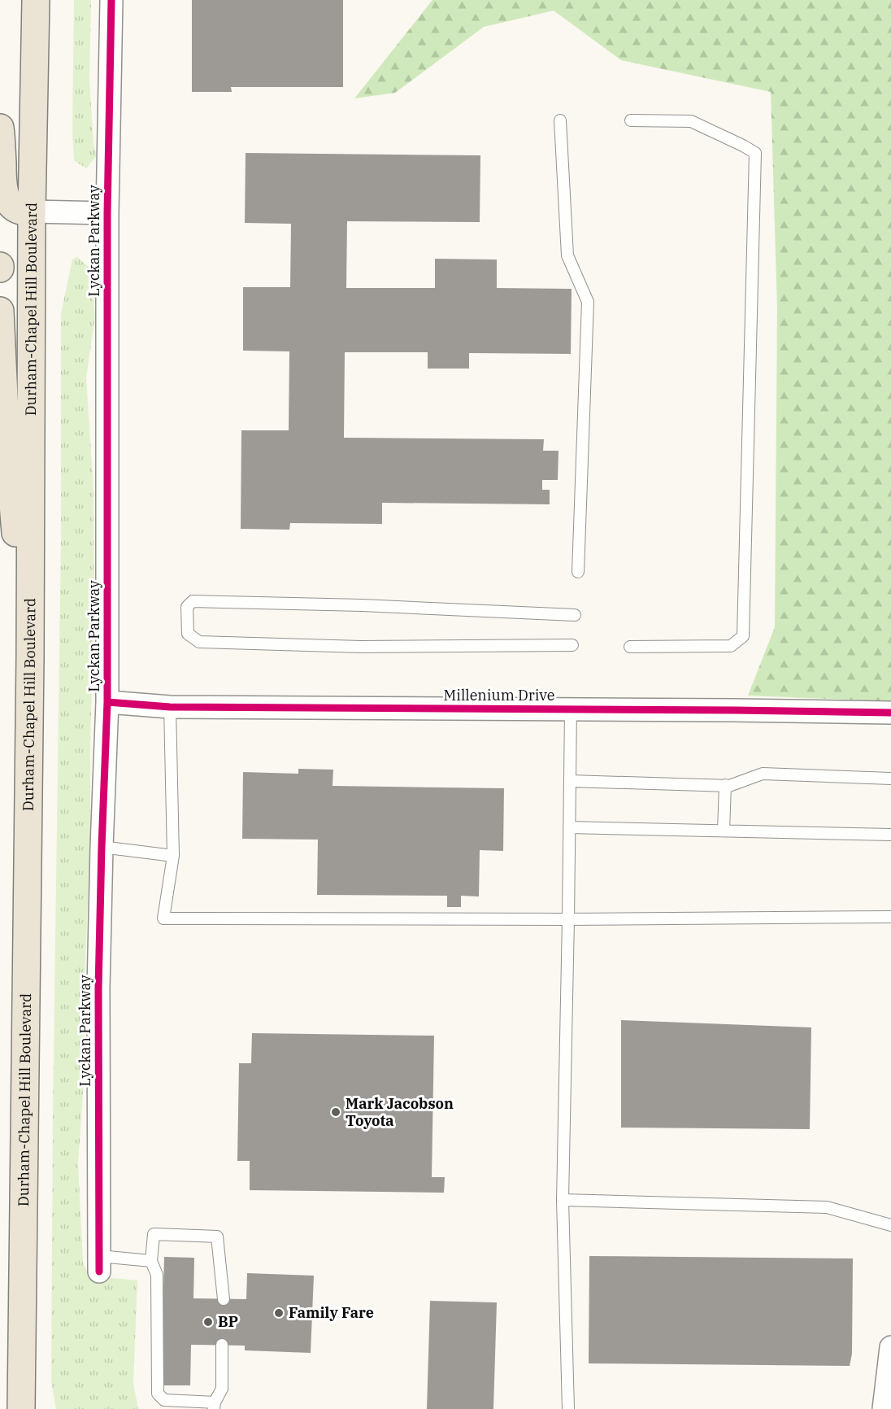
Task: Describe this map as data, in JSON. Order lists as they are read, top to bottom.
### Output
{
  "streets": {
    "highway": ["Durham-Chapel Hill Boulevard"],
    "street": ["Lyckan Parkway", "Millenium Drive"]
  },
  "crossings": [
    ["Lyckan Parkway", "Millenium Drive"]
  ],
  "places": ["Mark Jacobson Toyota", "Family Fare", "BP"]
}
